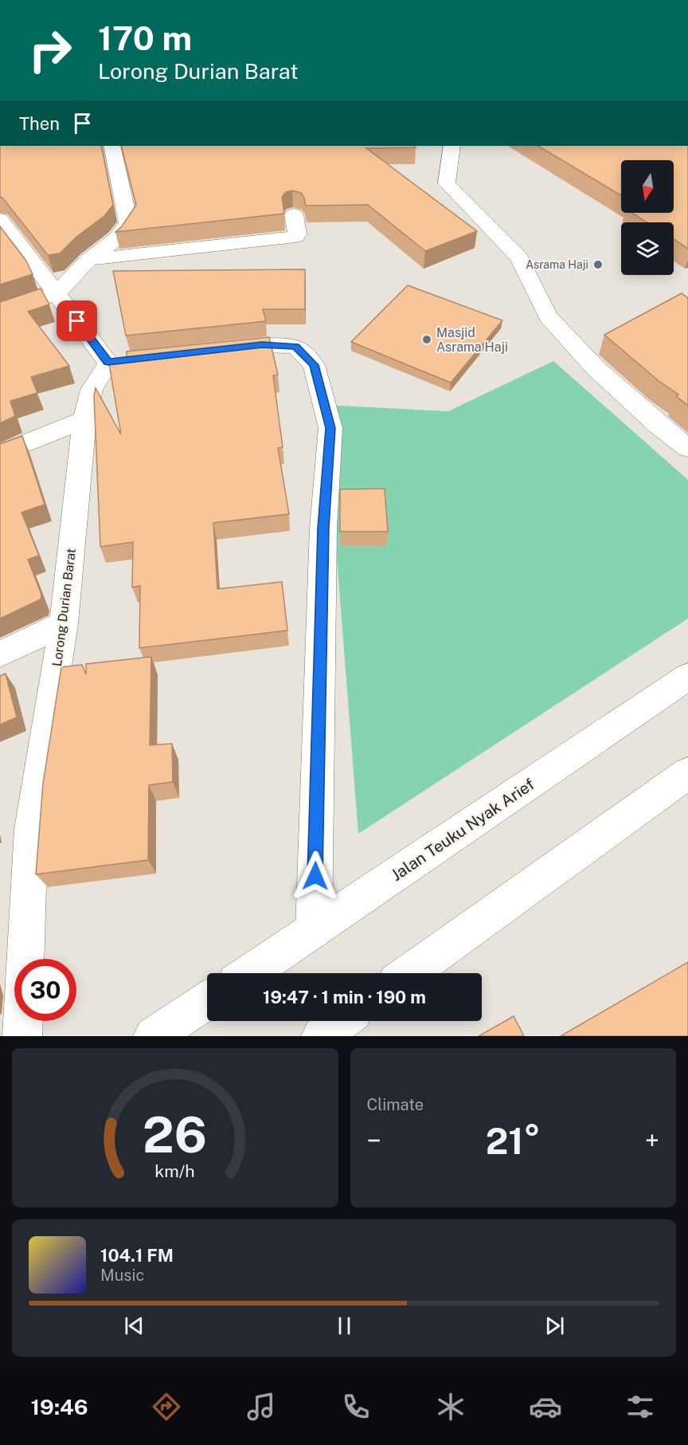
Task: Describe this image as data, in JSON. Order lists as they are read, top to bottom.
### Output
{
  "streets": {
    "main road": ["Lorong Durian Barat", "Jalan Teuku Nyak Arief"]
  },
  "places": ["Asrama Haji", "Masjid Asrama Haji"],
  "north": "bottom",
  "page": {
    "turn": ["170 m", "Lorong Durian Barat"],
    "then": "Then",
    "limit": "30",
    "trip": "19:47 · 1 min · 190 m",
    "tile": "Climate",
    "heat": ["−", "21°", "+"],
    "song": ["104.1 FM", "Music"],
    "tabs": "19:46",
    "gauge": ["26", "km/h"]
  }
}
